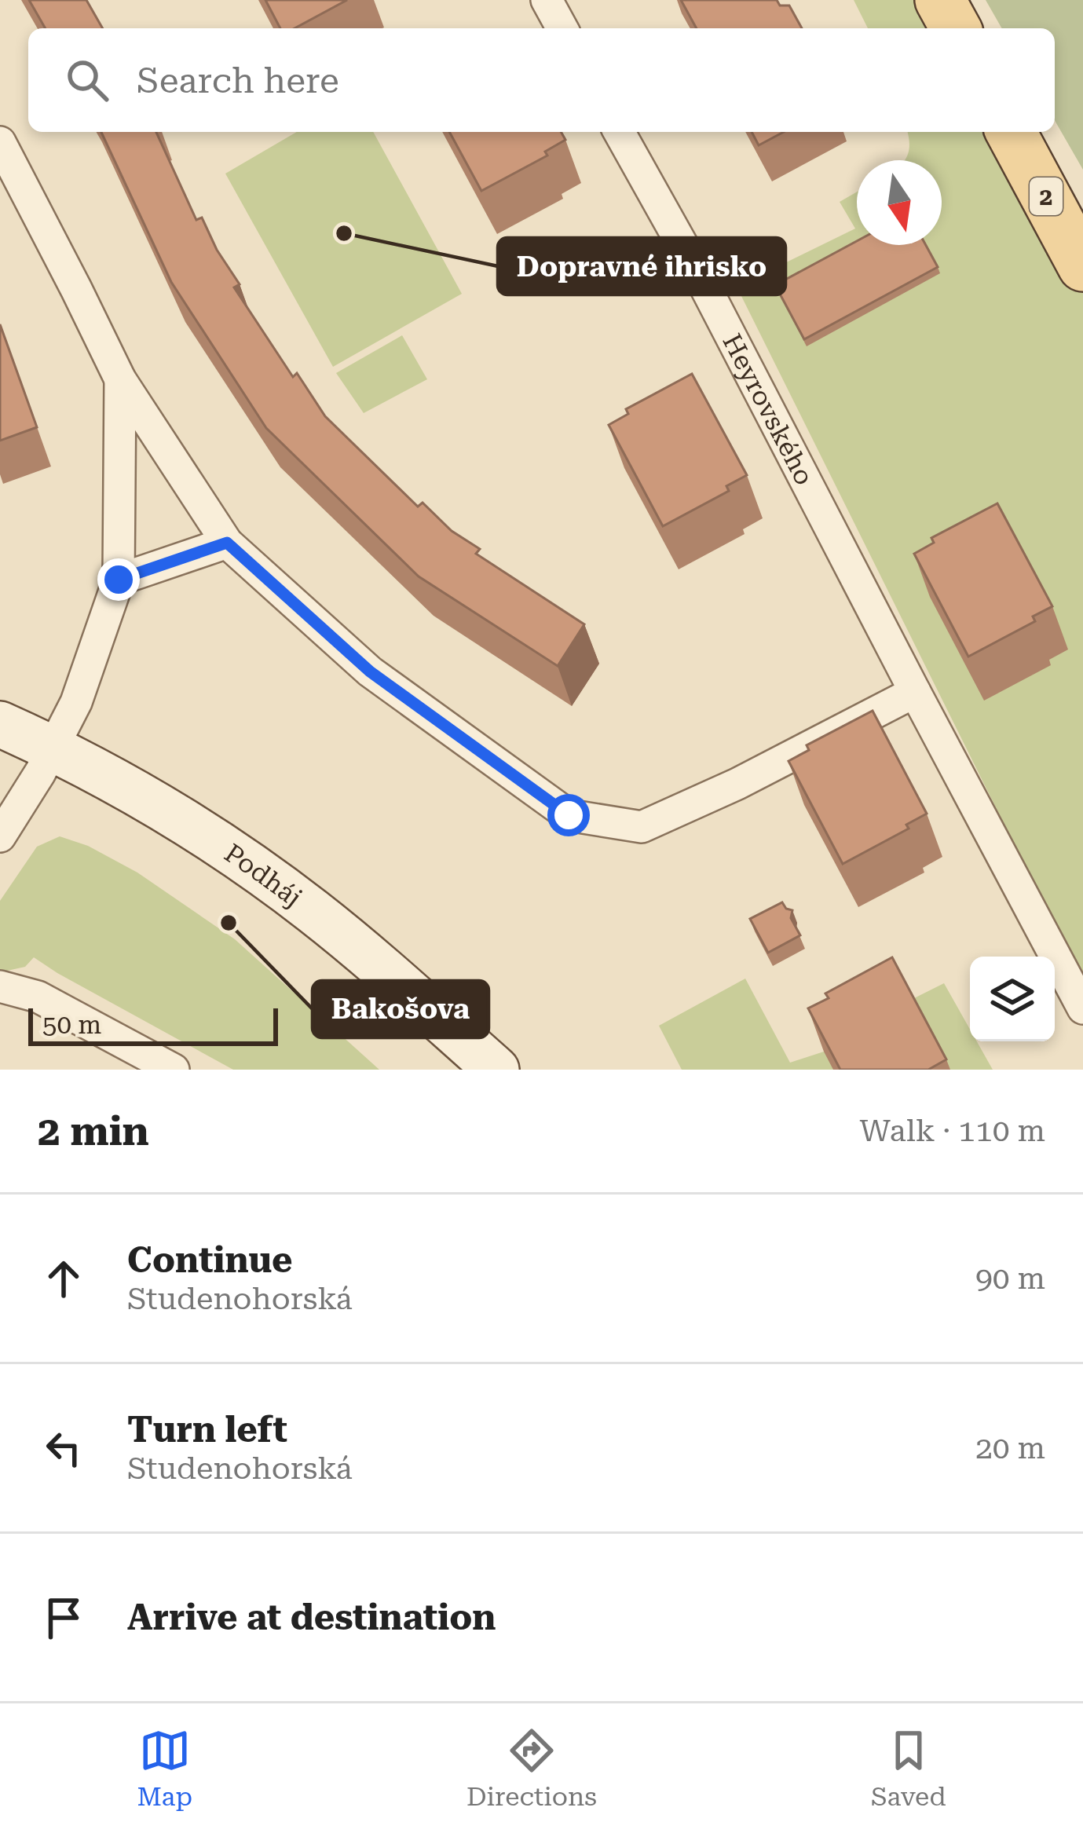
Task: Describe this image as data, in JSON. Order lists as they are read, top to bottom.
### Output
{
  "streets": {
    "main road": ["2"],
    "street": ["Heyrovského", "Podháj"]
  },
  "places": ["Dopravné ihrisko", "Bakošova"],
  "scale_bar": "50 m",
  "north": "bottom",
  "page": {
    "search": "Search here",
    "scale": "50 m",
    "heading": ["2 min", "Walk · 110 m"],
    "list": [
      ["Continue", "Studenohorská", "90 m"],
      ["Turn left", "Studenohorská", "20 m"],
      "Arrive at destination"
    ],
    "nav": ["Map", "Directions", "Saved"]
  }
}
